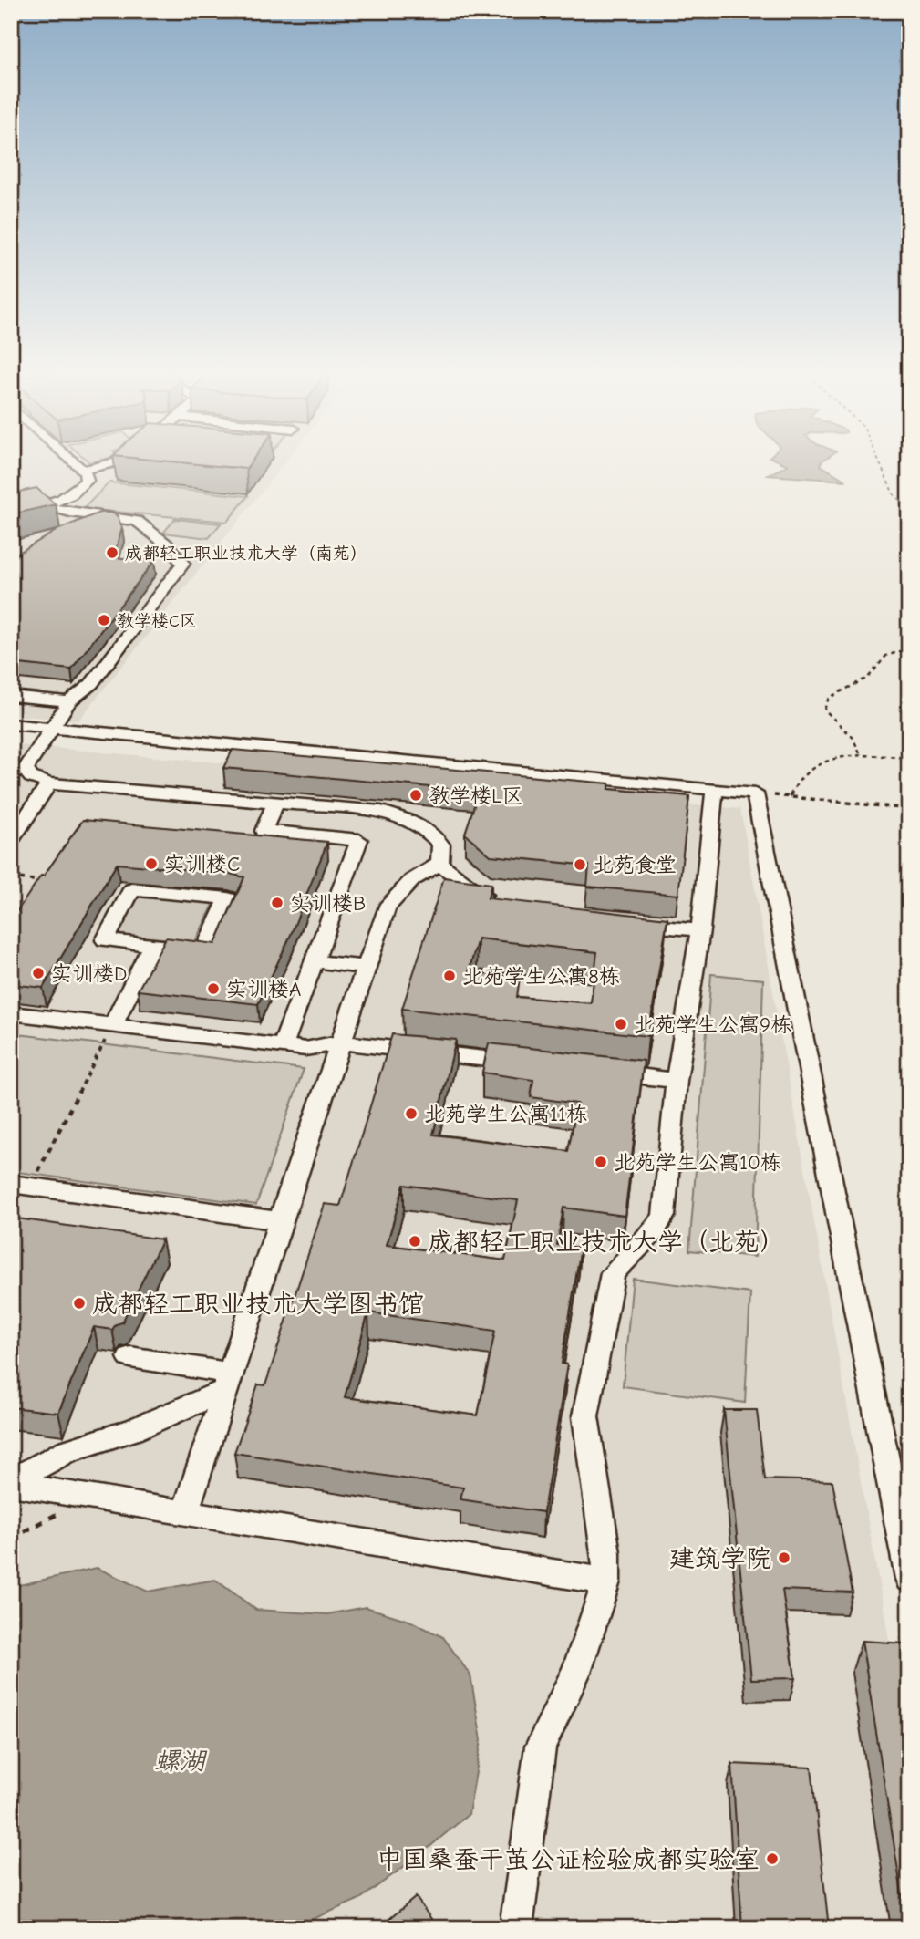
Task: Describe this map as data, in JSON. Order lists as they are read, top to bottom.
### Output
{
  "water": ["螺湖"],
  "places": [
    "成都轻工职业技术大学（南苑）",
    "教学楼C区",
    "教学楼L区",
    "实训楼C",
    "北苑食堂",
    "实训楼B",
    "实训楼D",
    "北苑学生公寓8栋",
    "实训楼A",
    "北苑学生公寓9栋",
    "北苑学生公寓11栋",
    "北苑学生公寓10栋",
    "成都轻工职业技术大学（北苑）",
    "成都轻工职业技术大学图书馆",
    "建筑学院",
    "中国桑蚕干茧公证检验成都实验室"
  ]
}
